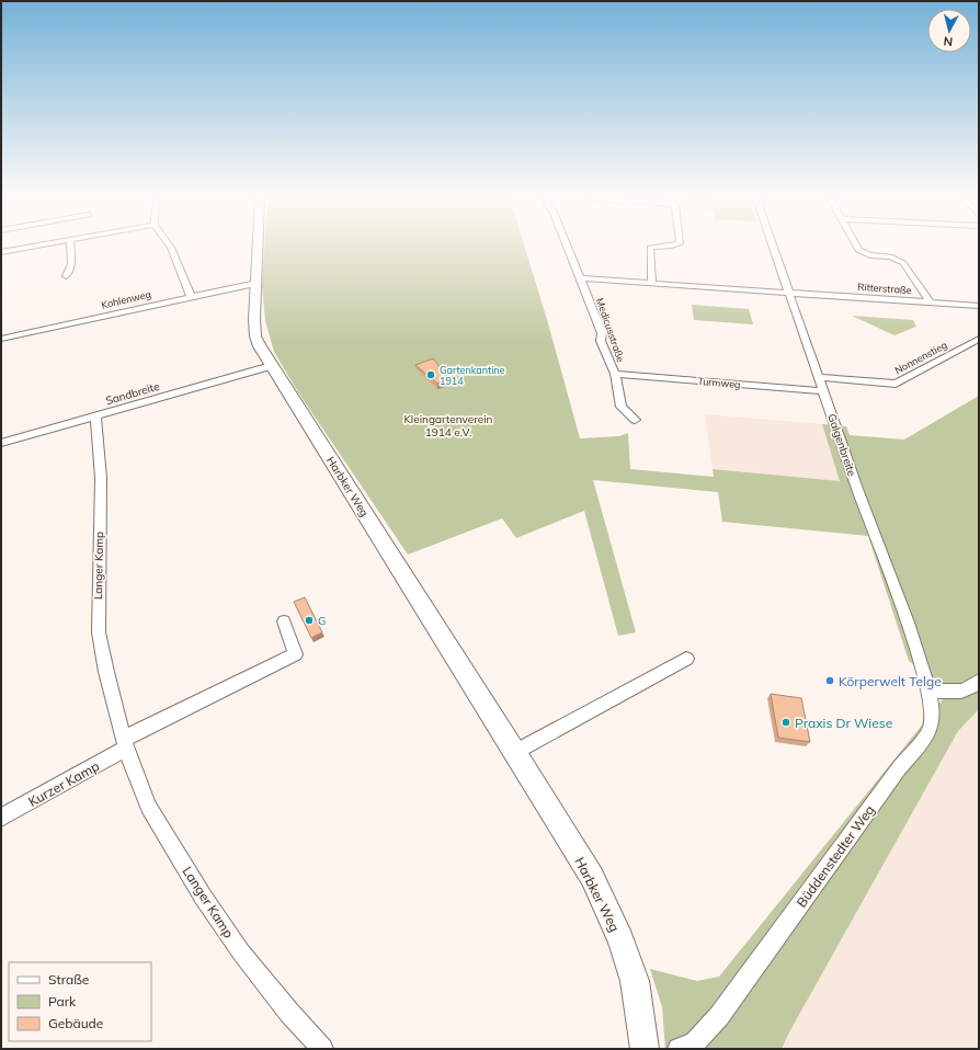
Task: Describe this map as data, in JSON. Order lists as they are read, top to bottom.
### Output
{
  "streets": {
    "main road": ["Harbker Weg"],
    "street": [
      "Ritterstraße",
      "Kohlenweg",
      "Medicusstraße",
      "Nonnenstieg",
      "Turmweg",
      "Sandbreite",
      "Galgenbreite",
      "Langer Kamp",
      "Kurzer Kamp",
      "Büddenstedter Weg"
    ]
  },
  "crossings": [
    ["Ritterstraße", "Medicusstraße"],
    ["Ritterstraße", "Galgenbreite"],
    ["Kohlenweg", "Harbker Weg"],
    ["Medicusstraße", "Turmweg"],
    ["Nonnenstieg", "Galgenbreite"],
    ["Turmweg", "Galgenbreite"],
    ["Sandbreite", "Harbker Weg"],
    ["Sandbreite", "Langer Kamp"],
    ["Galgenbreite", "Büddenstedter Weg"],
    ["Langer Kamp", "Kurzer Kamp"]
  ],
  "parks": ["Kleingartenverein 1914 e.V."],
  "places": [
    "Gartenkantine 1914",
    "G",
    "Körperwelt Telge",
    "Praxis Dr Wiese"
  ],
  "legend": ["Straße", "Park", "Gebäude"],
  "north": "bottom"
}
